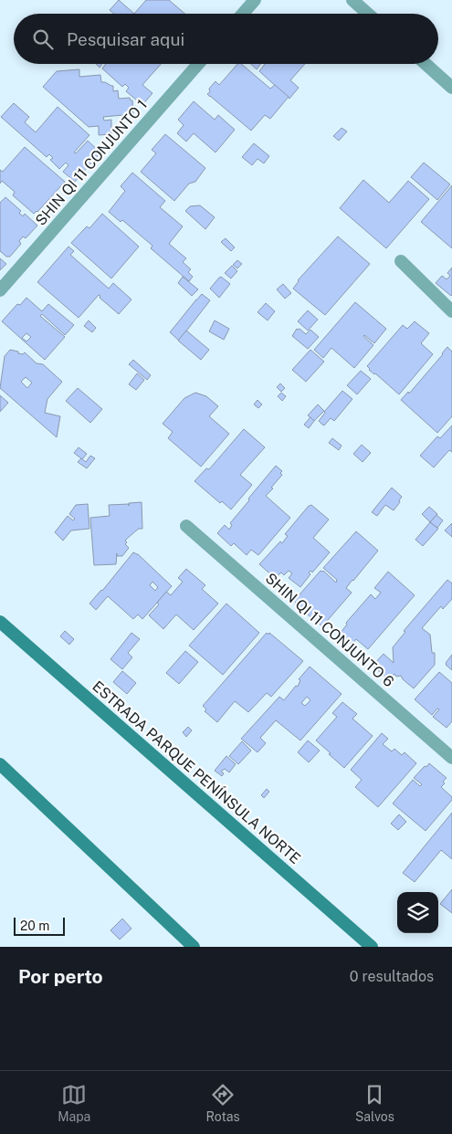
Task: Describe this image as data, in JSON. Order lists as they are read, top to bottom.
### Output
{
  "streets": {
    "main road": ["ESTRADA PARQUE PENÍNSULA NORTE"],
    "street": ["SHIN QI 11 CONJUNTO 1", "SHIN QI 11 CONJUNTO 6"]
  },
  "scale_bar": "20 m",
  "page": {
    "search": "Pesquisar aqui",
    "scale": "20 m",
    "heading": ["Por perto", "0 resultados"],
    "nav": ["Mapa", "Rotas", "Salvos"]
  }
}
